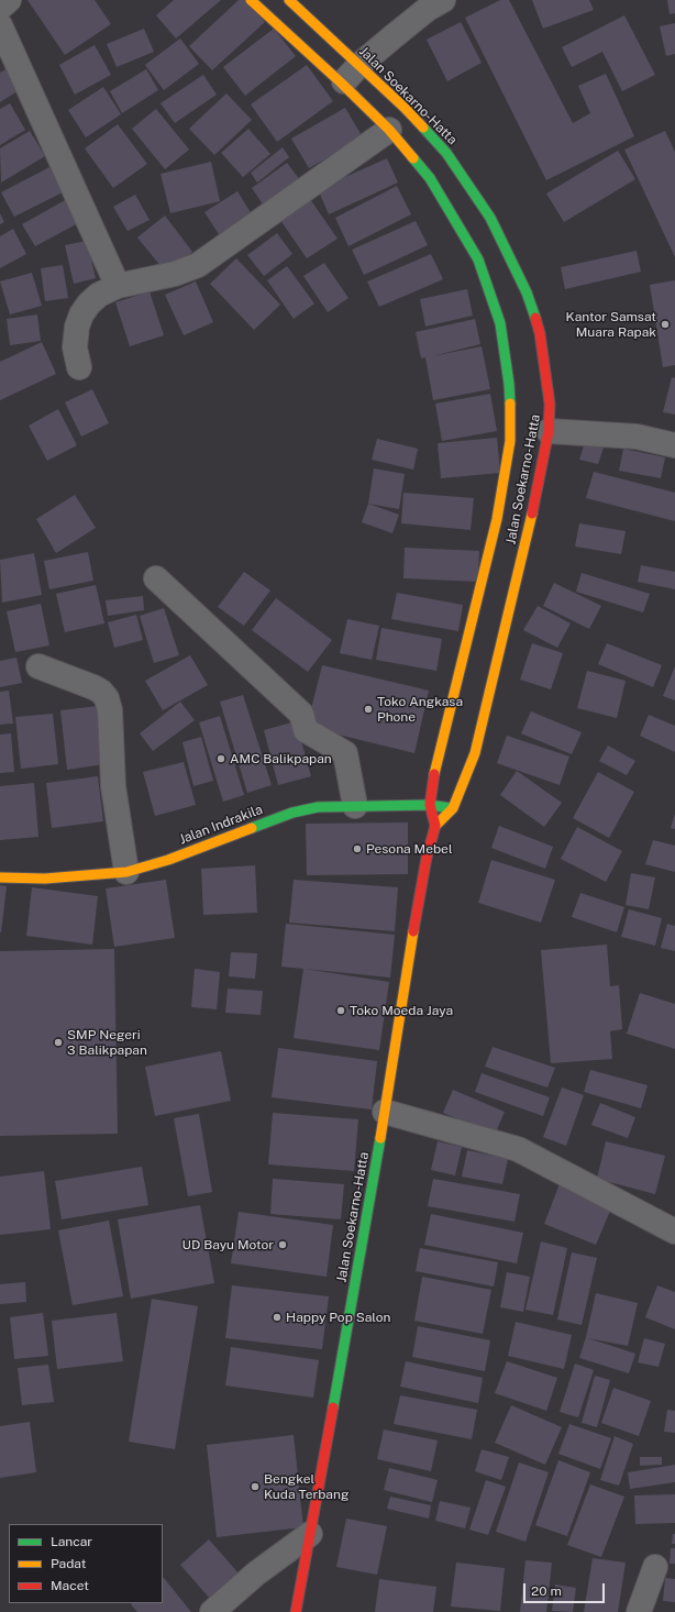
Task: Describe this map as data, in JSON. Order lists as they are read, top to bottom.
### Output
{
  "streets": {
    "main road": ["Jalan Soekarno-Hatta", "Jalan Indrakila"]
  },
  "crossings": [
    ["Jalan Soekarno-Hatta", "Jalan Indrakila"]
  ],
  "places": [
    "Kantor Samsat Muara Rapak",
    "Toko Angkasa Phone",
    "AMC Balikpapan",
    "Pesona Mebel",
    "Toko Moeda Jaya",
    "SMP Negeri 3 Balikpapan",
    "UD Bayu Motor",
    "Happy Pop Salon",
    "Bengkel Kuda Terbang"
  ],
  "legend": ["Lancar", "Padat", "Macet"],
  "scale_bar": "20 m"
}
